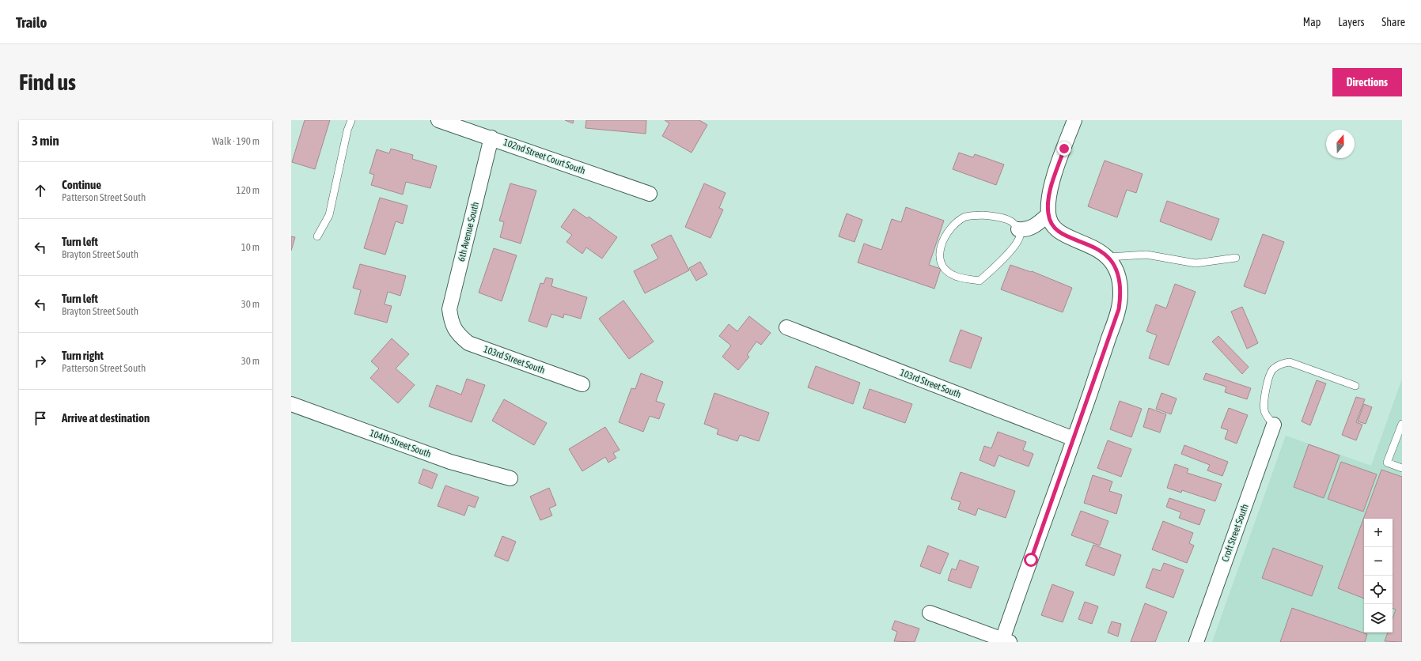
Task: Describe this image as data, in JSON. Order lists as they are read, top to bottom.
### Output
{
  "streets": {
    "street": [
      "102nd Street Court South",
      "6th Avenue South",
      "103rd Street South",
      "104th Street South",
      "Croft Street South"
    ]
  },
  "crossings": [
    ["102nd Street Court South", "6th Avenue South"],
    ["6th Avenue South", "103rd Street South"]
  ],
  "north": "top",
  "page": {
    "header": "Trailo",
    "nav": ["Map", "Layers", "Share"],
    "buttons": "Directions",
    "title": "Find us",
    "heading": ["3 min", "Walk · 190 m"],
    "list": [
      ["Continue", "Patterson Street South", "120 m"],
      ["Turn left", "Brayton Street South", "10 m"],
      ["Turn left", "Brayton Street South", "30 m"],
      ["Turn right", "Patterson Street South", "30 m"],
      "Arrive at destination"
    ],
    "map_buttons": ["+", "−"]
  }
}
